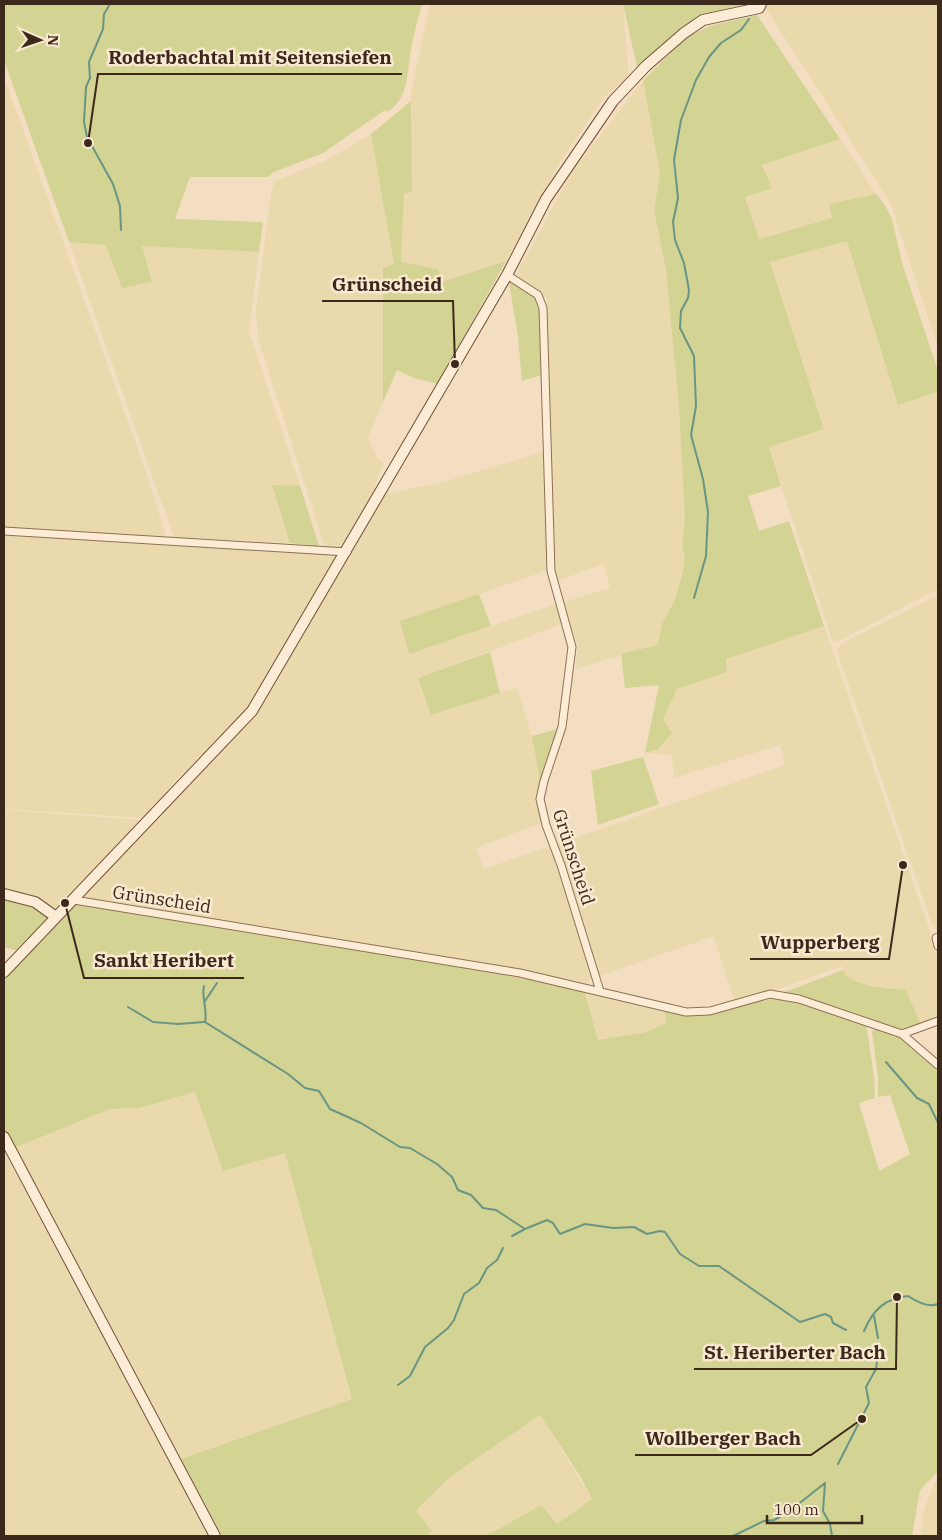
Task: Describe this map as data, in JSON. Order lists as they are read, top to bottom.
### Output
{
  "streets": {
    "street": ["Grünscheid"]
  },
  "places": [
    "Roderbachtal mit Seitensiefen",
    "Grünscheid",
    "Wupperberg",
    "Sankt Heribert",
    "St. Heriberter Bach",
    "Wollberger Bach"
  ],
  "scale_bar": "100 m",
  "north": "right"
}
